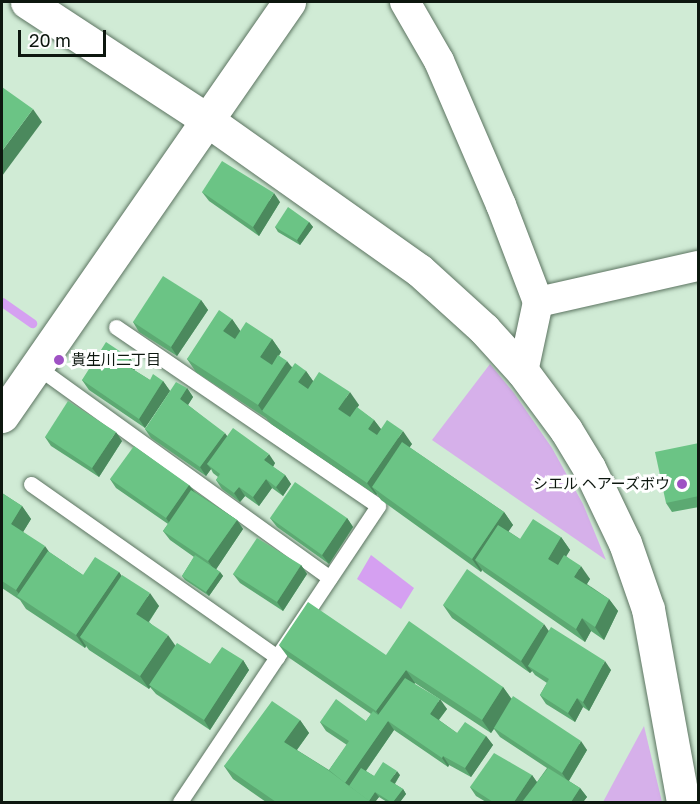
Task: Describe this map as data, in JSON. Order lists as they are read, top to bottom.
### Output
{
  "places": ["貴生川二丁目", "シエル ヘアーズボウ"],
  "scale_bar": "20 m"
}
